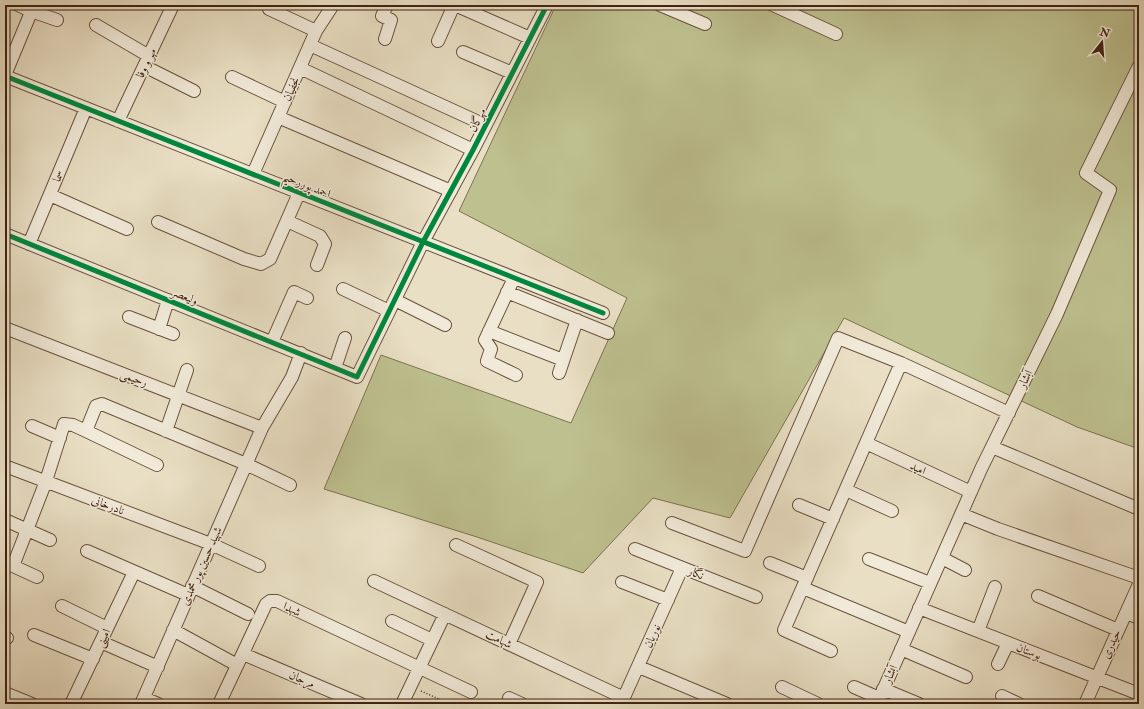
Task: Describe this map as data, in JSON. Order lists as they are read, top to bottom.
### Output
{
  "streets": {
    "street": [
      "مهر و وفا",
      "نجفیان",
      "مهرگان",
      "سما",
      "احمد پوررحیم",
      "ولیعصر",
      "رحیمی",
      "آبشار",
      "امید",
      "نادرخانی",
      "شهید حسین پور محمدی",
      "نگار",
      "شهدا",
      "نوریان",
      "امینی",
      "شهامت",
      "حیدری",
      "بوستان",
      "مرجان"
    ]
  },
  "crossings": [
    ["مهر و وفا", "احمد پوررحیم"],
    ["نجفیان", "احمد پوررحیم"],
    ["مهرگان", "احمد پوررحیم"],
    ["مهرگان", "ولیعصر"],
    ["سما", "احمد پوررحیم"],
    ["سما", "ولیعصر"],
    ["ولیعصر", "شهید حسین پور محمدی"],
    ["رحیمی", "شهید حسین پور محمدی"],
    ["آبشار", "امید"],
    ["آبشار", "بوستان"],
    ["نادرخانی", "شهید حسین پور محمدی"],
    ["شهید حسین پور محمدی", "مرجان"],
    ["نگار", "نوریان"],
    ["شهدا", "مرجان"],
    ["نوریان", "شهامت"],
    ["حیدری", "بوستان"]
  ],
  "north": "top"
}
